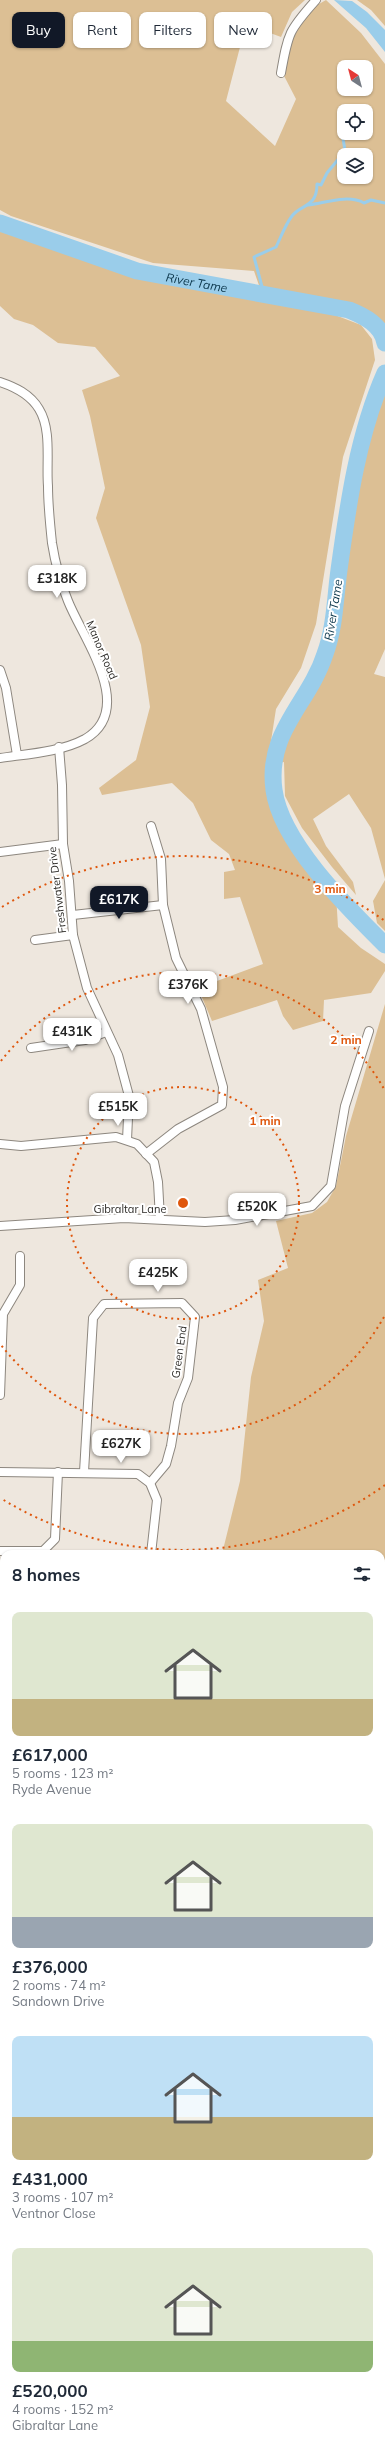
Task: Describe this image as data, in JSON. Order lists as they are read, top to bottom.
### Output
{
  "streets": {
    "street": [
      "Manor Road",
      "Freshwater Drive",
      "Gibraltar Lane",
      "Green End"
    ]
  },
  "crossings": [
    ["Manor Road", "Freshwater Drive"]
  ],
  "water": ["River Tame"],
  "north": "top left",
  "page": {
    "chip": [
      "Buy",
      "Rent",
      "Filters",
      "New"
    ],
    "price": [
      "£318K",
      "£617K",
      "£376K",
      "£431K",
      "£515K",
      "£520K",
      "£425K",
      "£627K"
    ],
    "heading": "8 homes",
    "list": [
      {
        "name": "£617,000",
        "note": "5 rooms · 123 m² · Ryde Avenue"
      },
      {
        "name": "£376,000",
        "note": "2 rooms · 74 m² · Sandown Drive"
      },
      {
        "name": "£431,000",
        "note": "3 rooms · 107 m² · Ventnor Close"
      },
      {
        "name": "£520,000",
        "note": "4 rooms · 152 m² · Gibraltar Lane"
      }
    ]
  },
  "rings": ["3 min", "2 min", "1 min"]
}
